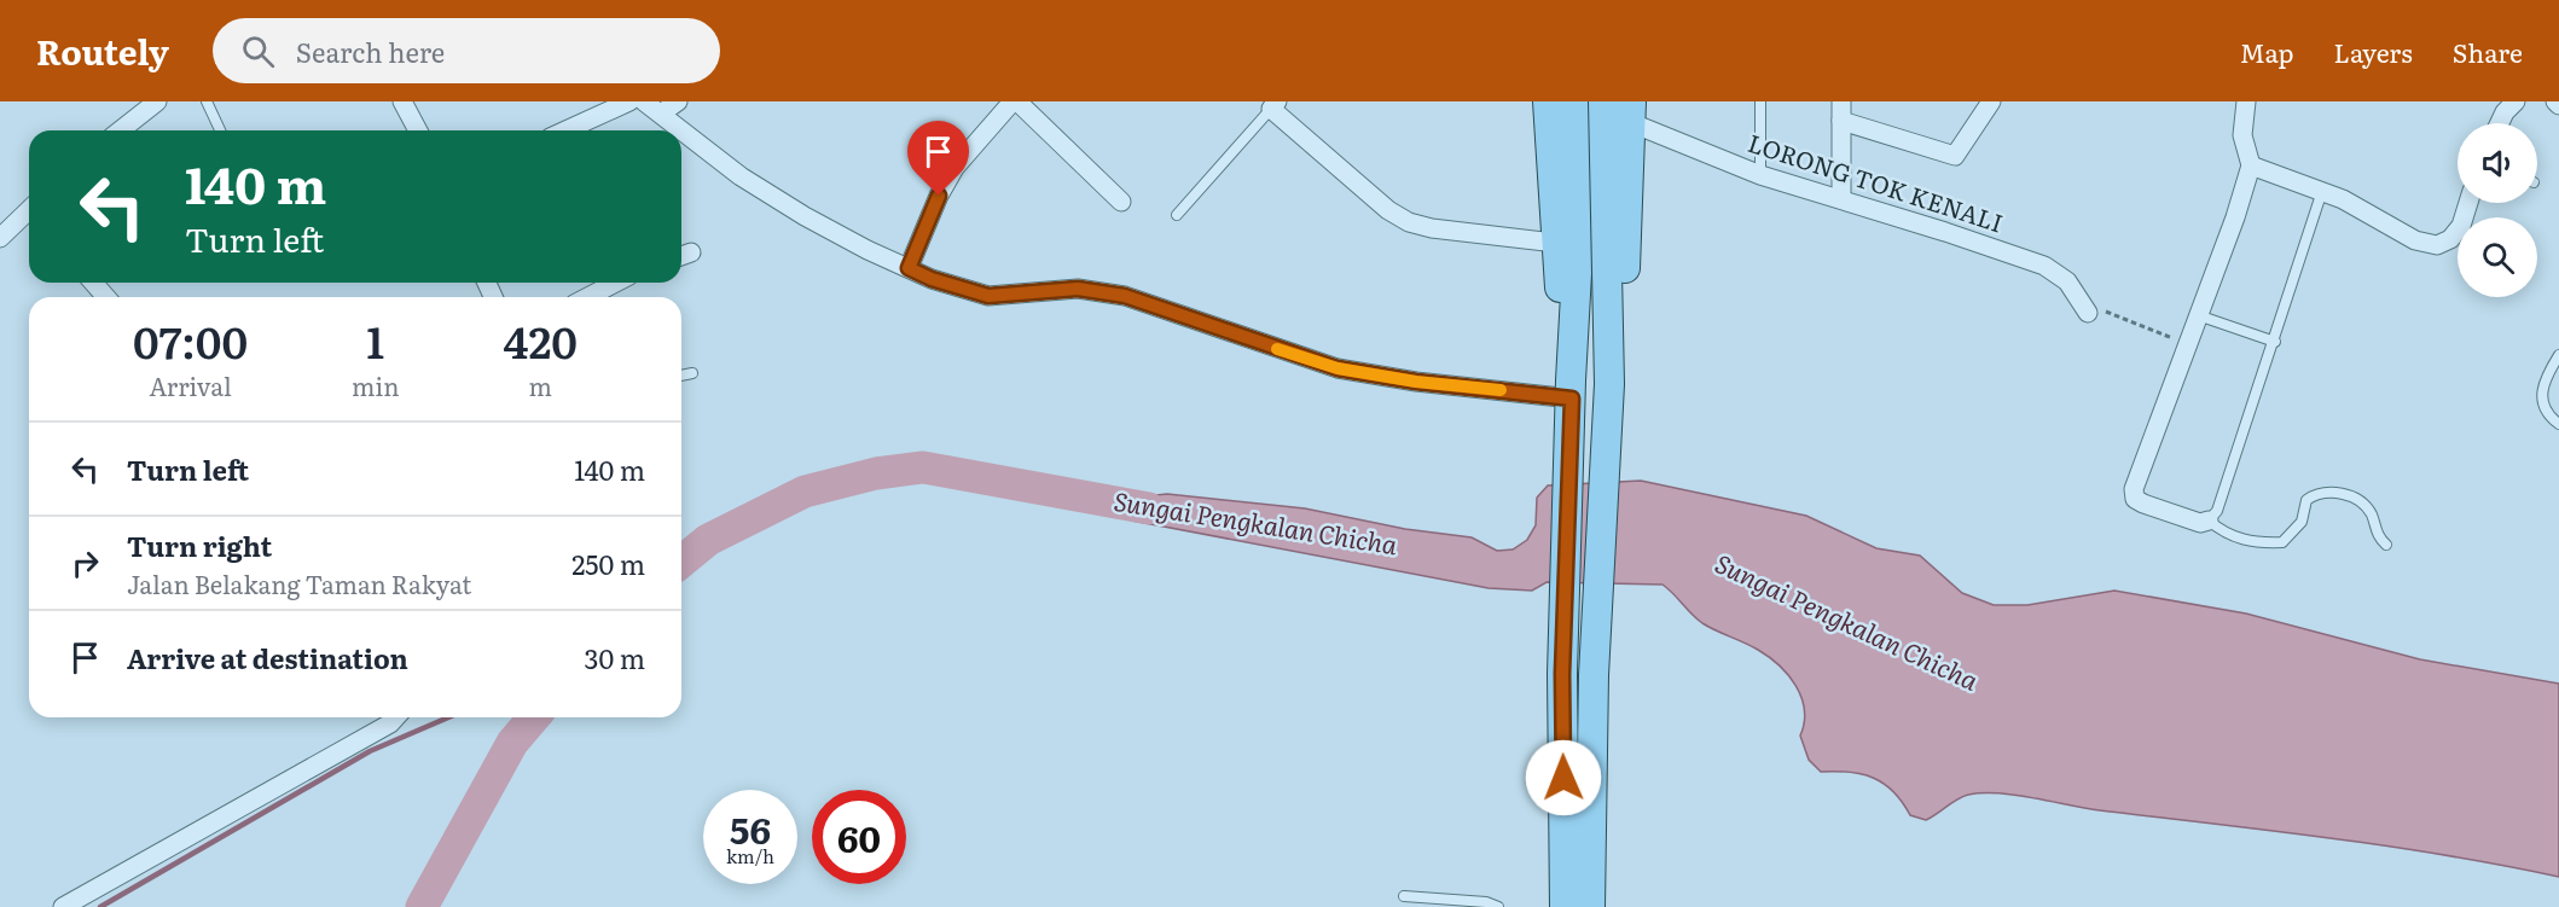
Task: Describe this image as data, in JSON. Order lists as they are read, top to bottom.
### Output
{
  "streets": {
    "street": ["LORONG TOK KENALI"]
  },
  "water": ["Sungai Pengkalan Chicha"],
  "page": {
    "header": "Routely",
    "search": "Search here",
    "nav": ["Map", "Layers", "Share"],
    "turn": ["140 m", "Turn left"],
    "eta": [
      "07:00",
      "Arrival",
      "1",
      "min",
      "420",
      "m"
    ],
    "list": [
      {
        "name": "Turn left",
        "value": "140 m"
      },
      {
        "name": "Turn right",
        "note": "Jalan Belakang Taman Rakyat",
        "value": "250 m"
      },
      {
        "name": "Arrive at destination",
        "value": "30 m"
      }
    ],
    "speed": "56 km/h",
    "limit": "60"
  }
}
